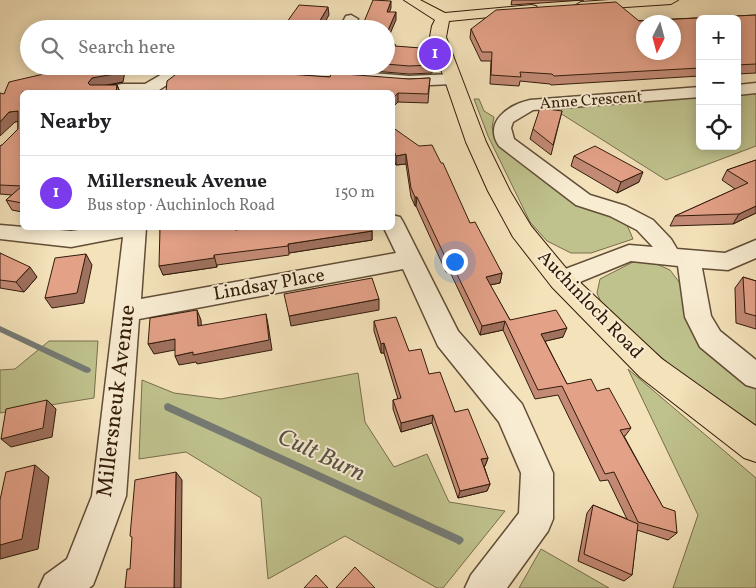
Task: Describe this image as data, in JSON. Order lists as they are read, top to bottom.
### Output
{
  "streets": {
    "main road": ["Auchinloch Road"],
    "street": ["Anne Crescent", "Lindsay Place", "Millersneuk Avenue"]
  },
  "crossings": [
    ["Lindsay Place", "Millersneuk Avenue"]
  ],
  "water": ["Cult Burn"],
  "north": "bottom",
  "page": {
    "map_buttons": ["+", "−"],
    "search": "Search here",
    "pins": "1",
    "heading": "Nearby",
    "list": [
      {
        "mark": "1",
        "name": "Millersneuk Avenue",
        "note": "Bus stop · Auchinloch Road",
        "value": "150 m"
      }
    ]
  }
}
